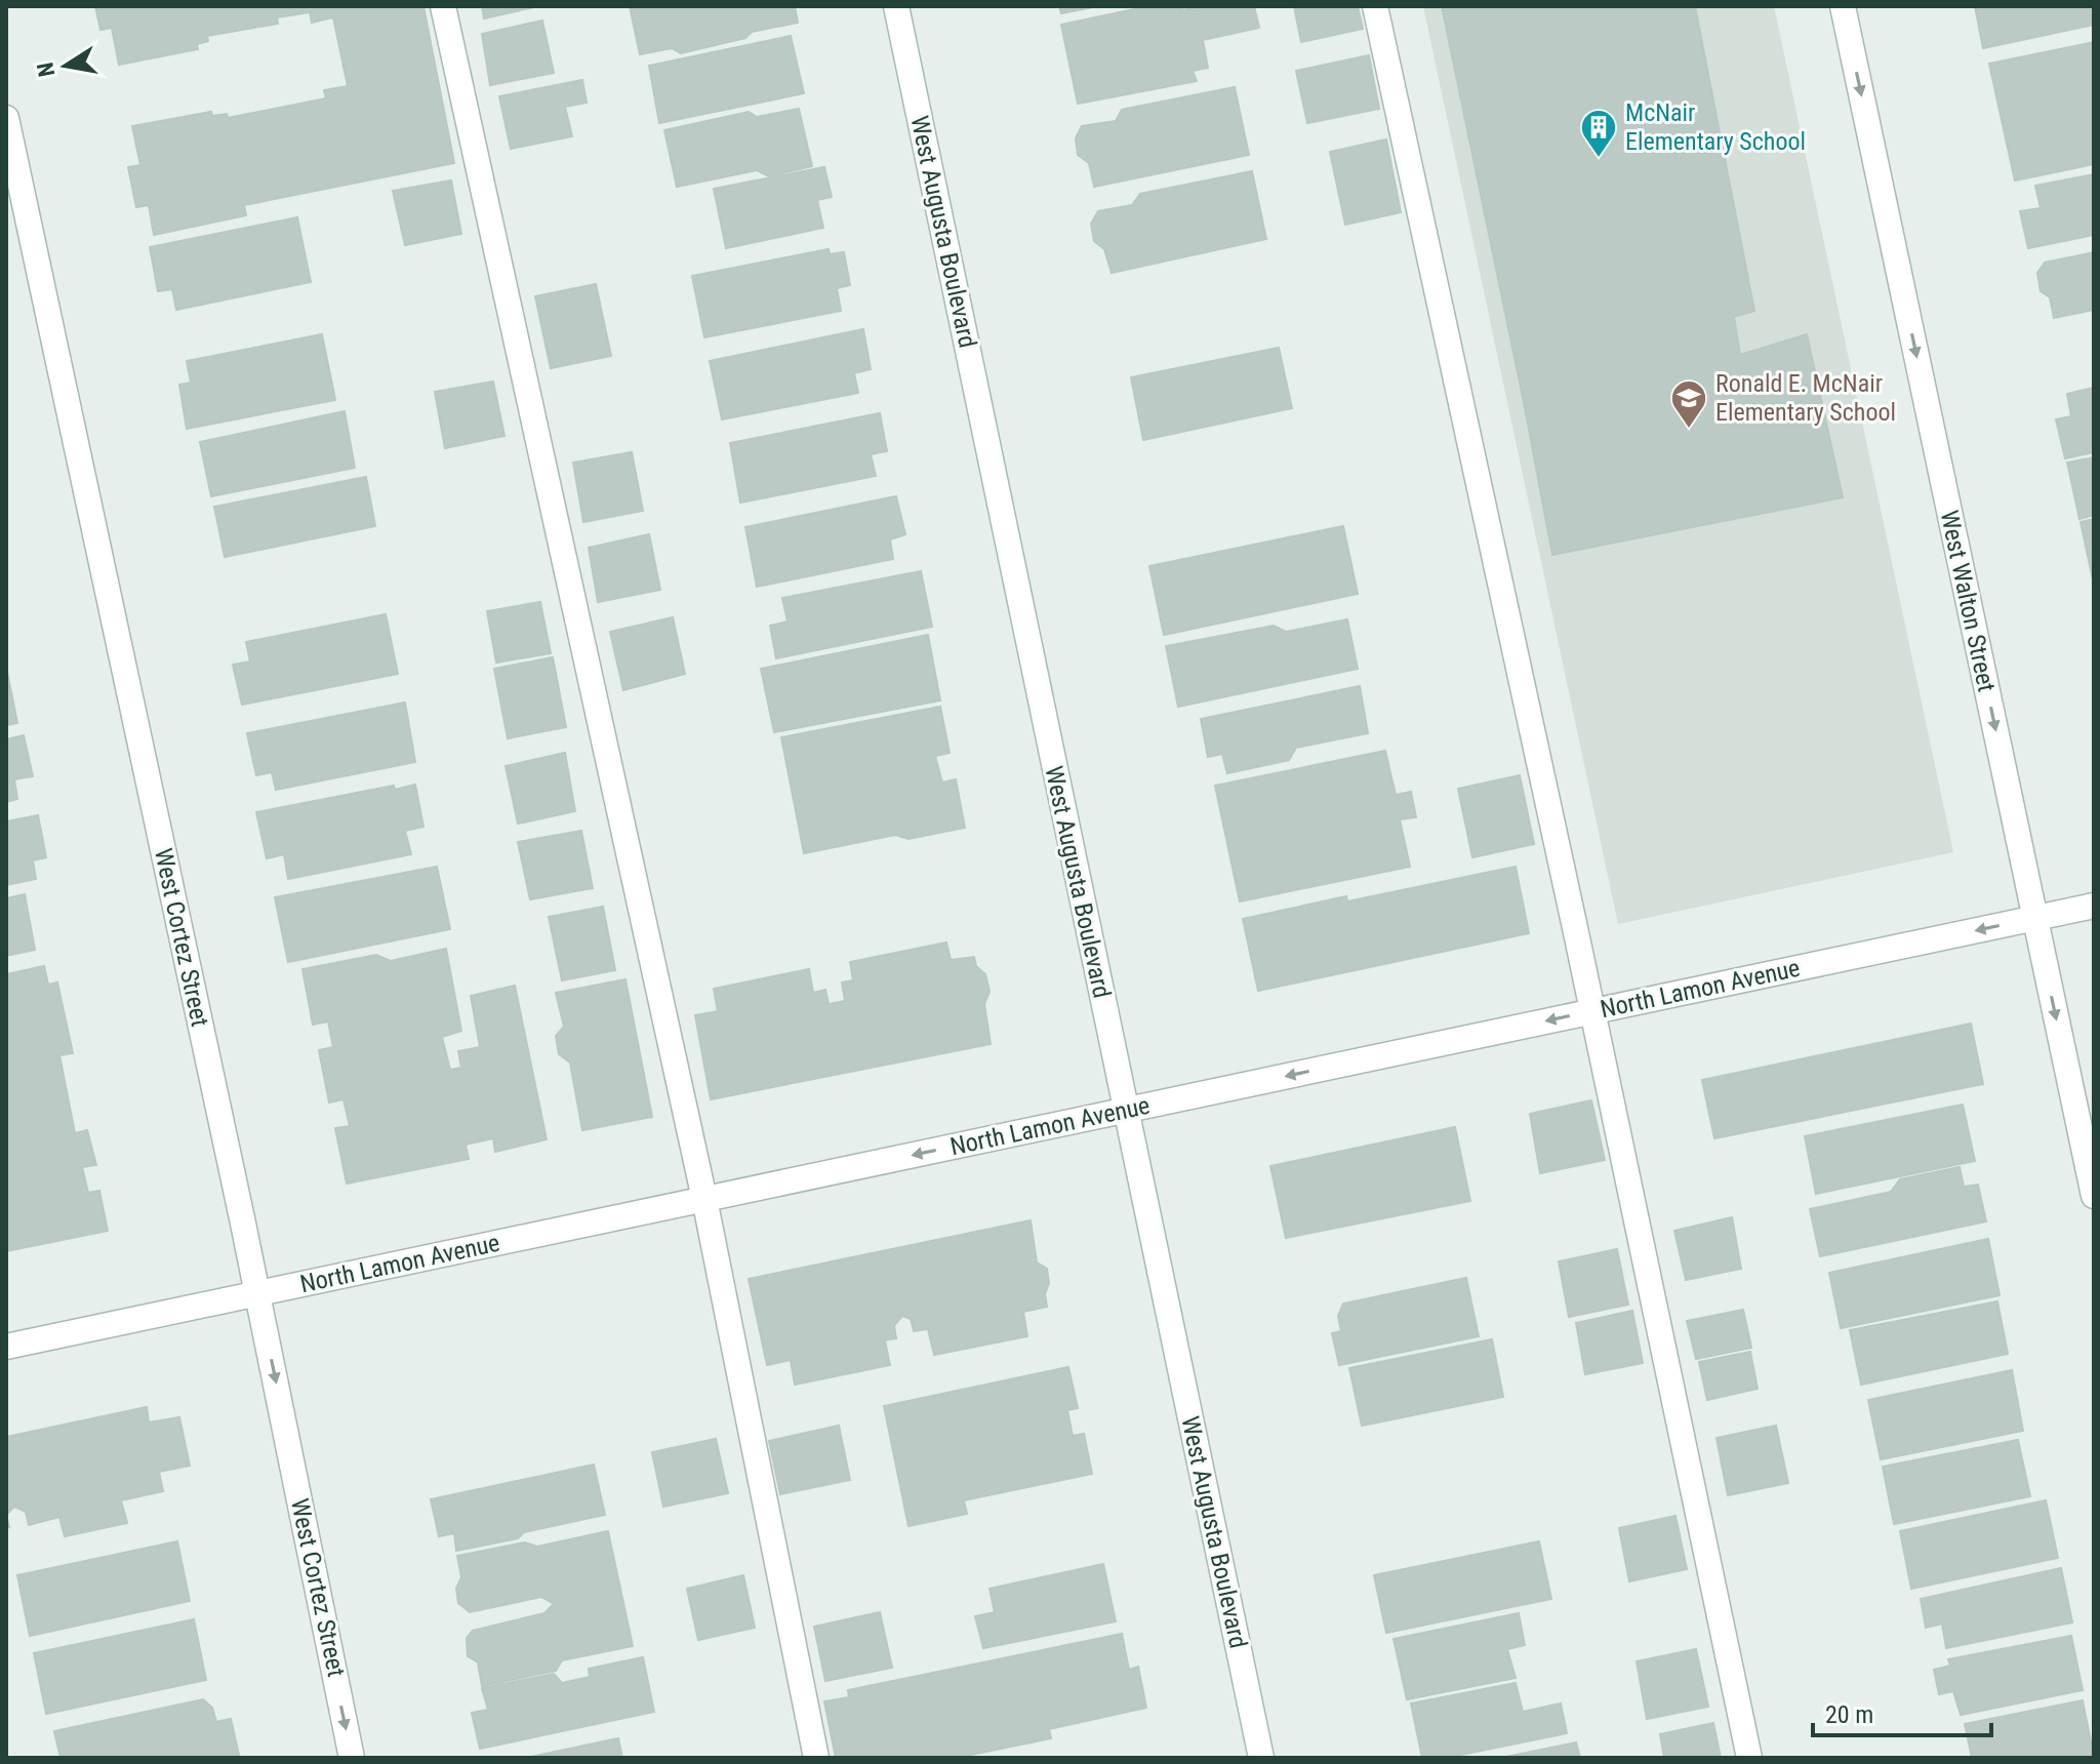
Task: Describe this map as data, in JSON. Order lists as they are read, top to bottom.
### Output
{
  "streets": {
    "street": [
      "West Augusta Boulevard",
      "West Walton Street",
      "West Cortez Street",
      "North Lamon Avenue"
    ]
  },
  "crossings": [
    ["West Augusta Boulevard", "North Lamon Avenue"],
    ["West Walton Street", "North Lamon Avenue"],
    ["West Cortez Street", "North Lamon Avenue"]
  ],
  "one_way": ["West Walton Street", "North Lamon Avenue"],
  "places": {
    "building": ["McNair Elementary School"],
    "school or university": ["Ronald E. McNair Elementary School"]
  },
  "scale_bar": "20 m",
  "north": "left"
}
